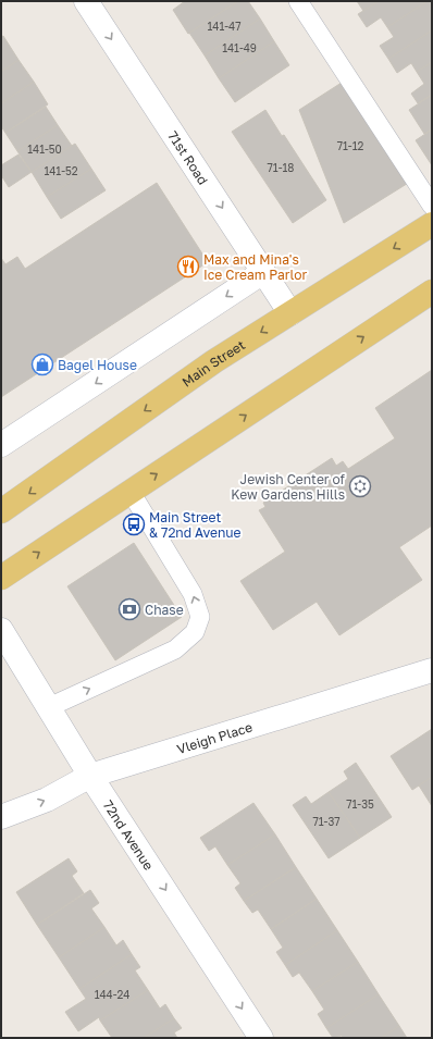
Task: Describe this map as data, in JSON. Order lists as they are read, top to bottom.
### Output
{
  "streets": {
    "main road": ["Main Street"],
    "street": ["71st Road", "Vleigh Place", "72nd Avenue"]
  },
  "crossings": [
    ["71st Road", "Main Street"],
    ["Vleigh Place", "72nd Avenue"]
  ],
  "one_way": ["71st Road", "72nd Avenue"],
  "places": {
    "restaurant": ["Max and Mina's Ice Cream Parlor"],
    "shop": ["Bagel House"],
    "synagogue": ["Jewish Center of Kew Gardens Hills"],
    "bus stop": ["Main Street & 72nd Avenue"],
    "bank": ["Chase"]
  },
  "house_numbers": [
    "141-47",
    "141-49",
    "71-12",
    "141-50",
    "71-18",
    "141-52",
    "71-35",
    "71-37",
    "144-24"
  ]
}
